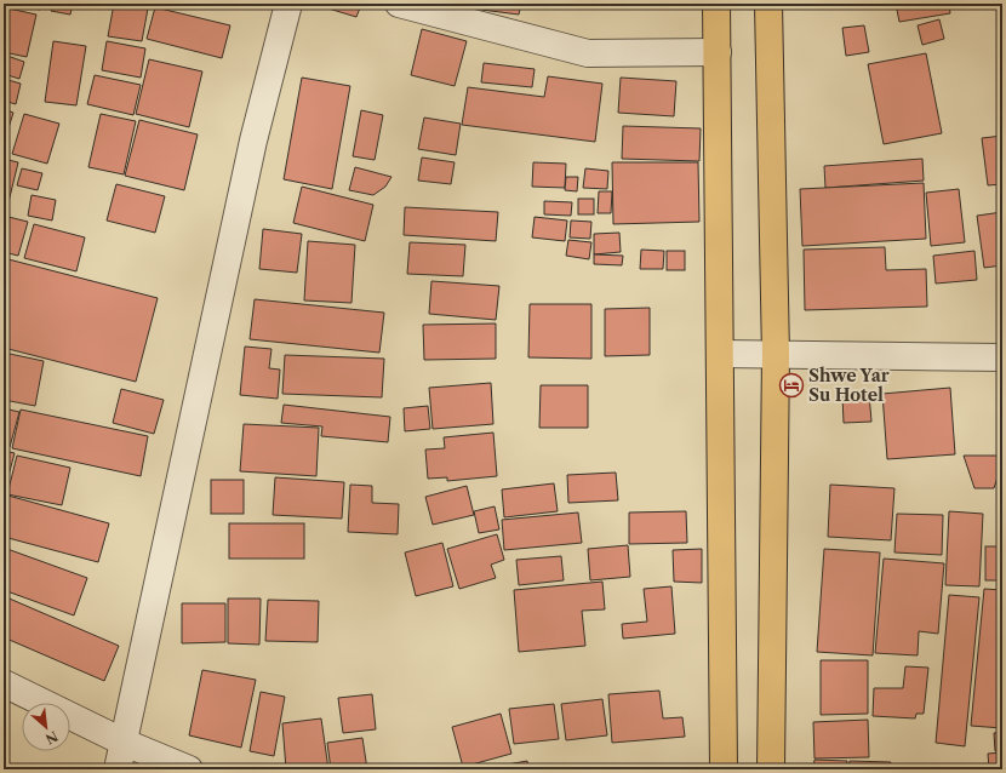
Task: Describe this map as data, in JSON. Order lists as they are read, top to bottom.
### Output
{
  "places": {
    "hotel": ["Shwe Yar Su Hotel"]
  },
  "north": "bottom right"
}
